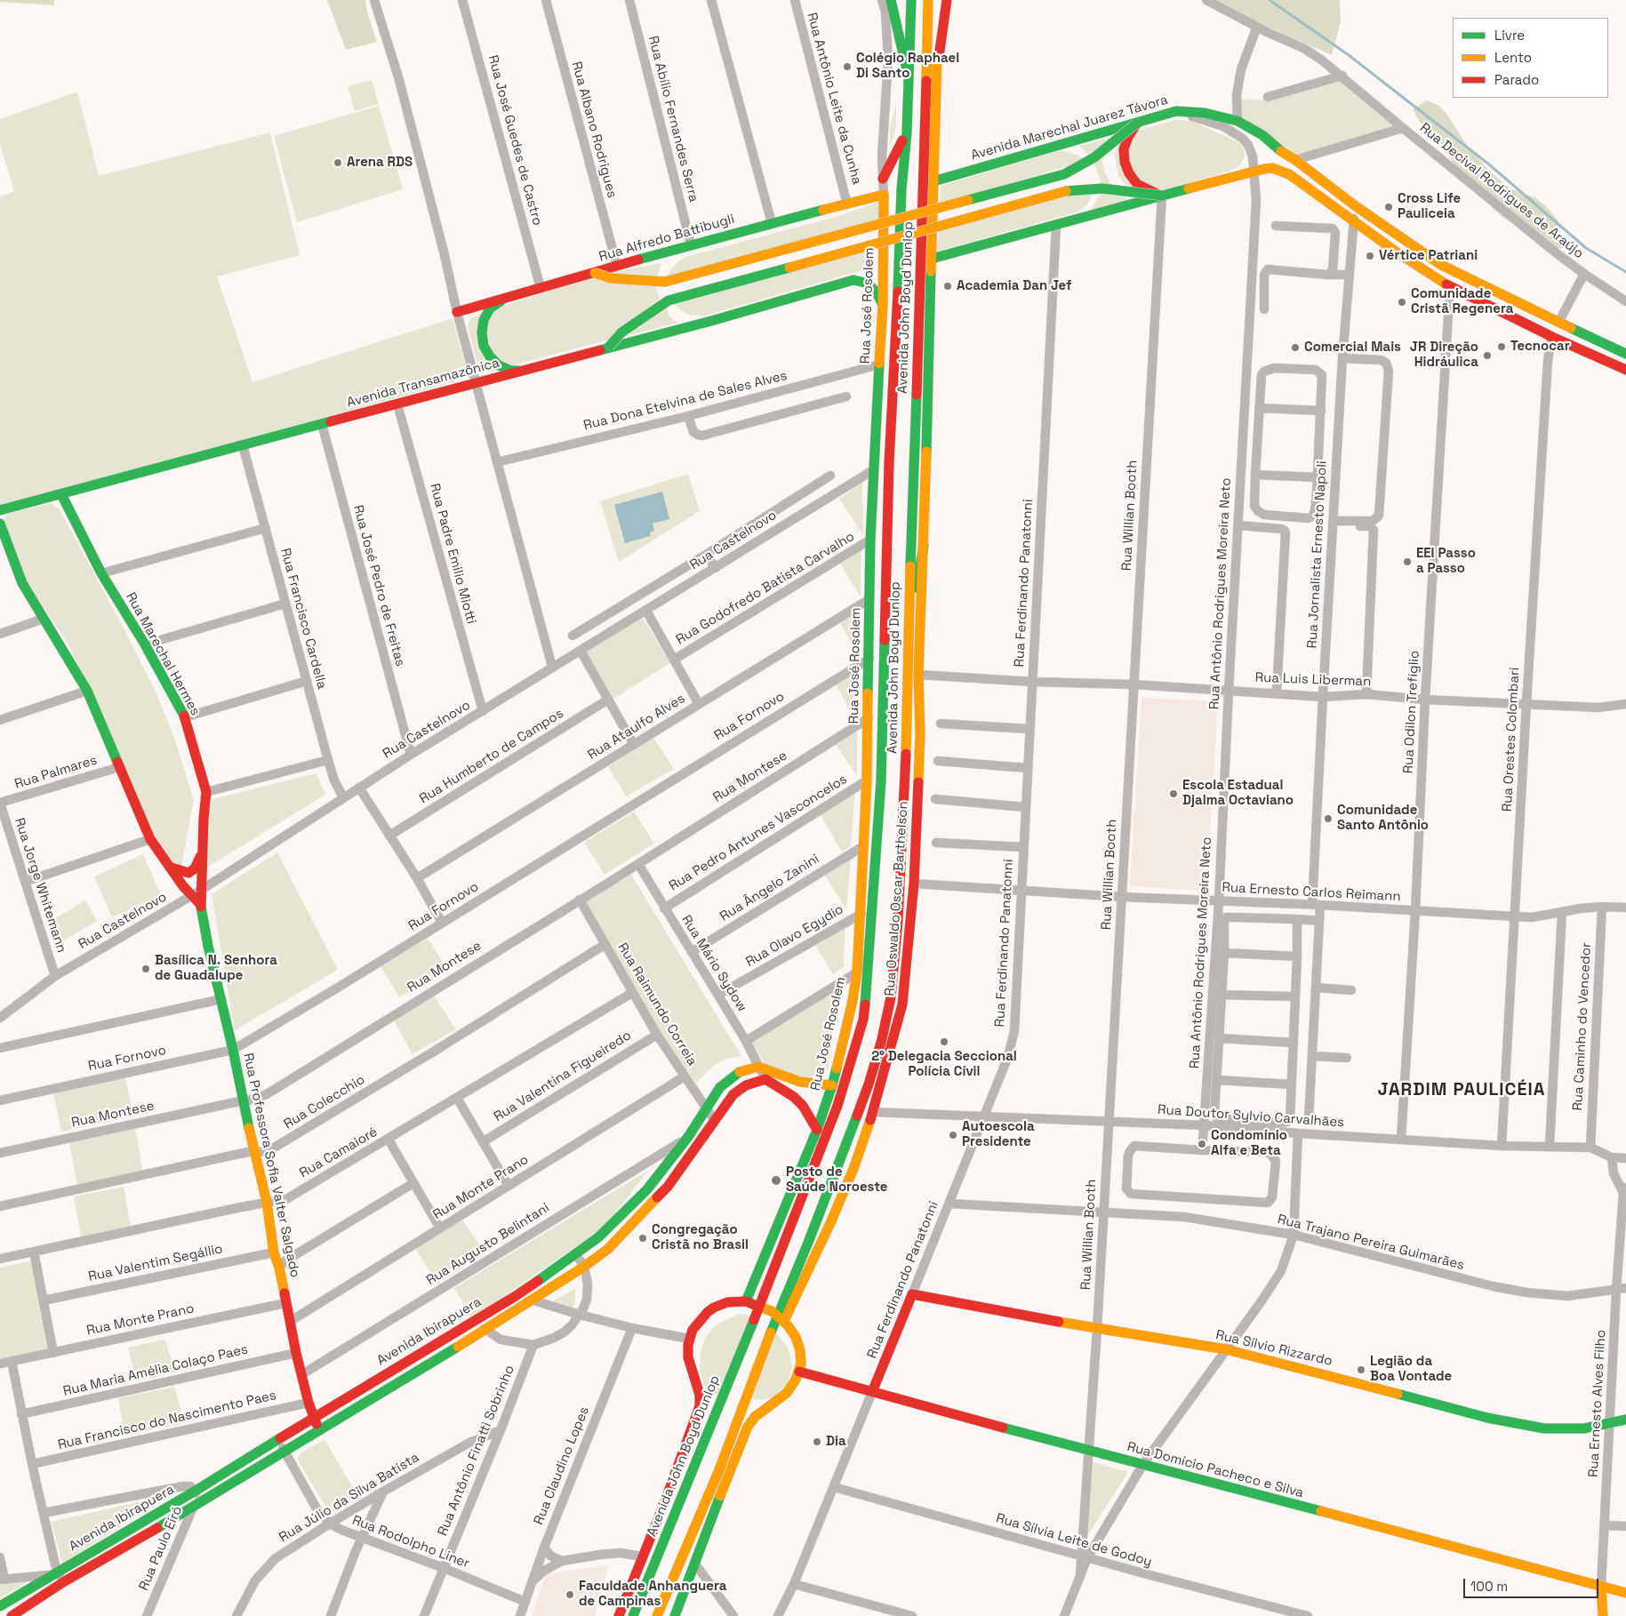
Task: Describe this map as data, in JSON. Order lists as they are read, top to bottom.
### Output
{
  "streets": {
    "main road": [
      "Avenida Marechal Juarez Távora",
      "Rua Alfredo Battibugli",
      "Rua José Rosolem",
      "Avenida John Boyd Dunlop",
      "Avenida Transamazônica",
      "Rua Ferdinando Panatonni",
      "Rua Marechal Hermes",
      "Rua Oswaldo Oscar Barthelson",
      "Rua Professora Sofia Valter Salgado",
      "Avenida Ibirapuera",
      "Rua Sílvio Rizzardo",
      "Rua Ernesto Alves Filho",
      "Rua Domício Pacheco e Silva"
    ],
    "street": [
      "Rua Antônio Leite da Cunha",
      "Rua Abílio Fernandes Serra",
      "Rua Albano Rodrigues",
      "Rua José Guedes de Castro",
      "Rua Decival Rodrigues de Araújo",
      "Rua Dona Etelvina de Sales Alves",
      "Rua Willian Booth",
      "Rua Castelnovo",
      "Rua Padre Emilio Miotti",
      "Rua Jornalista Ernesto Napoli",
      "Rua José Pedro de Freitas",
      "Rua Godofredo Batista Carvalho",
      "Rua Antônio Rodrigues Moreira Neto",
      "Rua Francisco Cardella",
      "Rua Luis Liberman",
      "Rua Odilon Trefíglio",
      "Rua Fornovo",
      "Rua Ataulfo Alves",
      "Rua Orestes Colombari",
      "Rua Humberto de Campos",
      "Rua Palmares",
      "Rua Montese",
      "Rua Pedro Antunes Vasconcelos",
      "Rua Jorge Whitemann",
      "Rua Ângelo Zanini",
      "Rua Ernesto Carlos Reimann",
      "Rua Olavo Egydio",
      "Rua Mário Sydow",
      "Rua Raimundo Correia",
      "Rua Caminho do Vencedor",
      "Rua Valentina Figueiredo",
      "Rua Colecchio",
      "Rua Doutor Sylvio Carvalhães",
      "Rua Camaioré",
      "Rua Monte Prano",
      "Rua Trajano Pereira Guimarães",
      "Rua Augusto Belintani",
      "Rua Valentim Segállio",
      "Rua Maria Amélia Colaço Paes",
      "Rua Francisco do Nascimento Paes",
      "Rua Antônio Finatti Sobrinho",
      "Rua Claudino Lopes",
      "Rua Júlio da Silva Batista",
      "Rua Sílvia Leite de Godoy",
      "Rua Rodolpho Liner",
      "Rua Paulo Eiró"
    ]
  },
  "crossings": [
    ["Rua Antônio Leite da Cunha", "Rua Alfredo Battibugli"],
    ["Rua Abílio Fernandes Serra", "Rua Alfredo Battibugli"],
    ["Avenida Marechal Juarez Távora", "Rua Jornalista Ernesto Napoli"],
    ["Avenida Marechal Juarez Távora", "Rua Antônio Rodrigues Moreira Neto"],
    ["Avenida Marechal Juarez Távora", "Rua Oswaldo Oscar Barthelson"],
    ["Rua Albano Rodrigues", "Rua Alfredo Battibugli"],
    ["Rua José Guedes de Castro", "Rua Alfredo Battibugli"],
    ["Rua Alfredo Battibugli", "Rua José Rosolem"],
    ["Rua José Rosolem", "Avenida Transamazônica"],
    ["Rua José Rosolem", "Rua Dona Etelvina de Sales Alves"],
    ["Rua José Rosolem", "Rua Castelnovo"],
    ["Rua José Rosolem", "Rua Godofredo Batista Carvalho"],
    ["Rua José Rosolem", "Rua Fornovo"],
    ["Rua José Rosolem", "Rua Ataulfo Alves"],
    ["Rua José Rosolem", "Rua Montese"],
    ["Rua José Rosolem", "Rua Pedro Antunes Vasconcelos"],
    ["Rua José Rosolem", "Rua Ângelo Zanini"],
    ["Rua José Rosolem", "Rua Olavo Egydio"],
    ["Avenida John Boyd Dunlop", "Rua Oswaldo Oscar Barthelson"],
    ["Avenida Transamazônica", "Rua Padre Emilio Miotti"],
    ["Avenida Transamazônica", "Rua José Pedro de Freitas"],
    ["Avenida Transamazônica", "Rua Francisco Cardella"],
    ["Avenida Transamazônica", "Rua Marechal Hermes"],
    ["Rua Willian Booth", "Rua Luis Liberman"],
    ["Rua Willian Booth", "Rua Ernesto Carlos Reimann"],
    ["Rua Willian Booth", "Rua Doutor Sylvio Carvalhães"],
    ["Rua Willian Booth", "Rua Trajano Pereira Guimarães"],
    ["Rua Willian Booth", "Rua Sílvio Rizzardo"],
    ["Rua Willian Booth", "Rua Domício Pacheco e Silva"],
    ["Rua Willian Booth", "Rua Sílvia Leite de Godoy"],
    ["Rua Castelnovo", "Rua Padre Emilio Miotti"],
    ["Rua Castelnovo", "Rua José Pedro de Freitas"],
    ["Rua Castelnovo", "Rua Francisco Cardella"],
    ["Rua Castelnovo", "Rua Marechal Hermes"],
    ["Rua Castelnovo", "Rua Jorge Whitemann"],
    ["Rua Castelnovo", "Rua Professora Sofia Valter Salgado"],
    ["Rua Jornalista Ernesto Napoli", "Rua Luis Liberman"],
    ["Rua Jornalista Ernesto Napoli", "Rua Ernesto Carlos Reimann"],
    ["Rua Ferdinando Panatonni", "Rua Luis Liberman"],
    ["Rua Ferdinando Panatonni", "Rua Ernesto Carlos Reimann"],
    ["Rua Ferdinando Panatonni", "Rua Doutor Sylvio Carvalhães"],
    ["Rua Ferdinando Panatonni", "Rua Trajano Pereira Guimarães"],
    ["Rua Ferdinando Panatonni", "Rua Sílvio Rizzardo"],
    ["Rua Ferdinando Panatonni", "Rua Domício Pacheco e Silva"],
    ["Rua Ferdinando Panatonni", "Rua Sílvia Leite de Godoy"],
    ["Rua Antônio Rodrigues Moreira Neto", "Rua Luis Liberman"],
    ["Rua Antônio Rodrigues Moreira Neto", "Rua Ernesto Carlos Reimann"],
    ["Rua Antônio Rodrigues Moreira Neto", "Rua Doutor Sylvio Carvalhães"],
    ["Rua Marechal Hermes", "Rua Professora Sofia Valter Salgado"],
    ["Rua Luis Liberman", "Rua Odilon Trefíglio"],
    ["Rua Luis Liberman", "Rua Orestes Colombari"],
    ["Rua Luis Liberman", "Rua Oswaldo Oscar Barthelson"],
    ["Rua Odilon Trefíglio", "Rua Ernesto Carlos Reimann"],
    ["Rua Odilon Trefíglio", "Rua Doutor Sylvio Carvalhães"],
    ["Rua Fornovo", "Rua Professora Sofia Valter Salgado"],
    ["Rua Orestes Colombari", "Rua Ernesto Carlos Reimann"],
    ["Rua Orestes Colombari", "Rua Doutor Sylvio Carvalhães"],
    ["Rua Palmares", "Rua Jorge Whitemann"],
    ["Rua Montese", "Rua Mário Sydow"],
    ["Rua Montese", "Rua Raimundo Correia"],
    ["Rua Montese", "Rua Professora Sofia Valter Salgado"],
    ["Rua Pedro Antunes Vasconcelos", "Rua Mário Sydow"],
    ["Rua Ângelo Zanini", "Rua Mário Sydow"],
    ["Rua Ernesto Carlos Reimann", "Rua Oswaldo Oscar Barthelson"],
    ["Rua Ernesto Carlos Reimann", "Rua Caminho do Vencedor"],
    ["Rua Oswaldo Oscar Barthelson", "Rua Doutor Sylvio Carvalhães"],
    ["Rua Olavo Egydio", "Rua Mário Sydow"],
    ["Rua Mário Sydow", "Avenida Ibirapuera"],
    ["Rua Raimundo Correia", "Rua Valentina Figueiredo"],
    ["Rua Raimundo Correia", "Rua Colecchio"],
    ["Rua Raimundo Correia", "Rua Camaioré"],
    ["Rua Raimundo Correia", "Rua Monte Prano"],
    ["Rua Raimundo Correia", "Avenida Ibirapuera"],
    ["Rua Caminho do Vencedor", "Rua Doutor Sylvio Carvalhães"],
    ["Rua Colecchio", "Rua Professora Sofia Valter Salgado"],
    ["Rua Doutor Sylvio Carvalhães", "Rua Ernesto Alves Filho"],
    ["Rua Camaioré", "Rua Professora Sofia Valter Salgado"],
    ["Rua Professora Sofia Valter Salgado", "Rua Monte Prano"],
    ["Rua Professora Sofia Valter Salgado", "Rua Augusto Belintani"],
    ["Rua Professora Sofia Valter Salgado", "Rua Valentim Segállio"],
    ["Rua Professora Sofia Valter Salgado", "Avenida Ibirapuera"],
    ["Rua Professora Sofia Valter Salgado", "Rua Maria Amélia Colaço Paes"],
    ["Rua Professora Sofia Valter Salgado", "Rua Francisco do Nascimento Paes"],
    ["Rua Trajano Pereira Guimarães", "Rua Ernesto Alves Filho"],
    ["Rua Augusto Belintani", "Avenida Ibirapuera"],
    ["Avenida Ibirapuera", "Rua Rodolpho Liner"],
    ["Avenida Ibirapuera", "Rua Paulo Eiró"],
    ["Rua Sílvio Rizzardo", "Rua Ernesto Alves Filho"],
    ["Rua Ernesto Alves Filho", "Rua Domício Pacheco e Silva"],
    ["Rua Antônio Finatti Sobrinho", "Rua Júlio da Silva Batista"],
    ["Rua Antônio Finatti Sobrinho", "Rua Rodolpho Liner"],
    ["Rua Claudino Lopes", "Rua Rodolpho Liner"],
    ["Rua Júlio da Silva Batista", "Rua Rodolpho Liner"]
  ],
  "districts": ["JARDIM PAULICÉIA"],
  "places": [
    "Colégio Raphael Di Santo",
    "Arena RDS",
    "Cross Life Pauliceia",
    "Vértice Patriani",
    "Academia Dan Jef",
    "Comunidade Cristã Regenera",
    "Tecnocar",
    "Comercial Mais",
    "JR Direção Hidráulica",
    "EEI Passo a Passo",
    "Escola Estadual Djalma Octaviano",
    "Comunidade Santo Antônio",
    "Basílica N. Senhora de Guadalupe",
    "2° Delegacia Seccional Polícia Cívil",
    "Autoescola Presidente",
    "Condomínio Alfa e Beta",
    "Posto de Saúde Noroeste",
    "Congregação Cristã no Brasil",
    "Legião da Boa Vontade",
    "Dia",
    "Faculdade Anhanguera de Campinas"
  ],
  "legend": ["Livre", "Lento", "Parado"],
  "scale_bar": "100 m"
}
